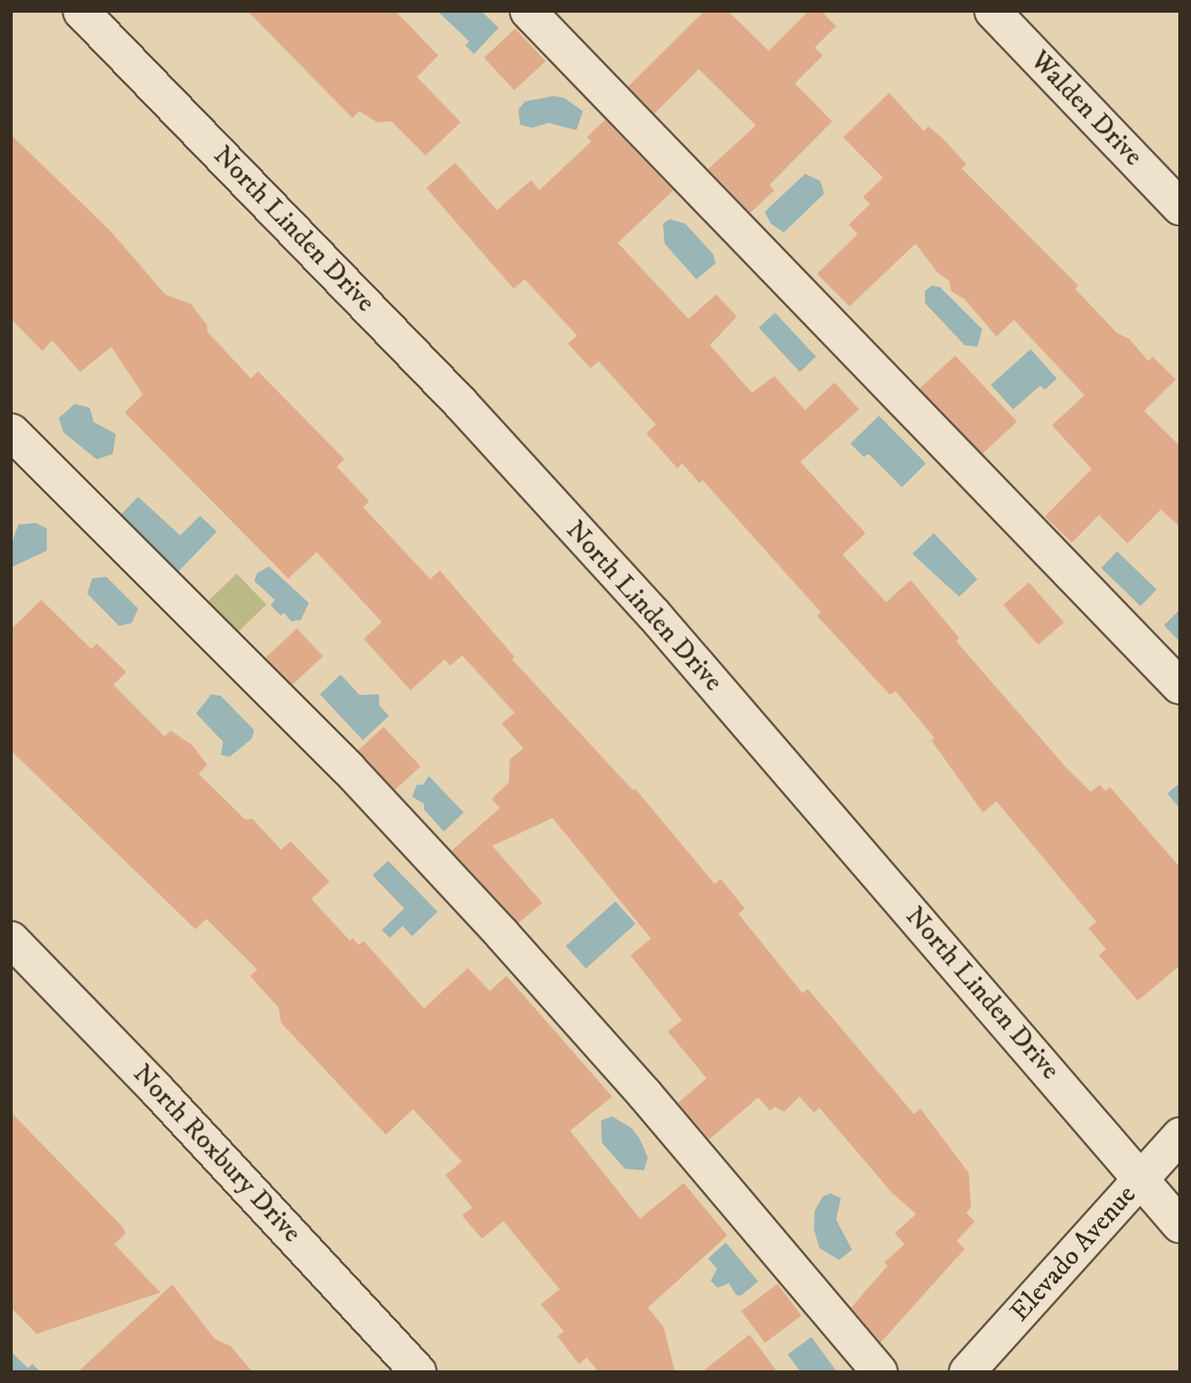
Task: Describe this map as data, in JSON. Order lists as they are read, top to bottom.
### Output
{
  "streets": {
    "street": [
      "Walden Drive",
      "North Linden Drive",
      "North Roxbury Drive",
      "Elevado Avenue"
    ]
  },
  "crossings": [
    ["North Linden Drive", "Elevado Avenue"]
  ]
}
